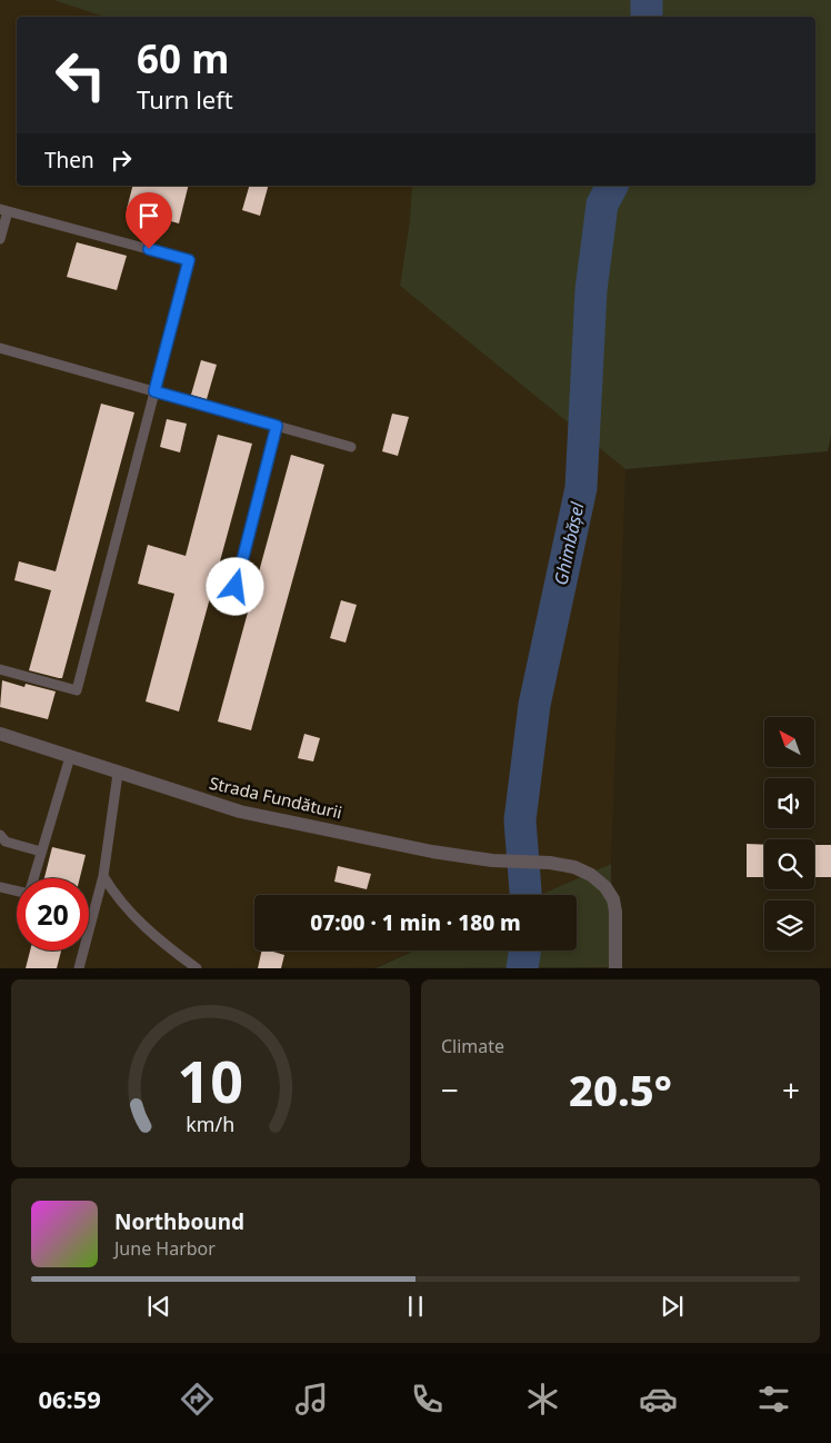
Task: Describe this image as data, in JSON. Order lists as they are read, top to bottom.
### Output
{
  "streets": {
    "street": ["Strada Fundăturii"]
  },
  "water": ["Ghimbășel"],
  "north": "top left",
  "page": {
    "turn": ["60 m", "Turn left"],
    "then": "Then",
    "limit": "20",
    "trip": "07:00 · 1 min · 180 m",
    "tile": "Climate",
    "heat": ["−", "20.5°", "+"],
    "song": ["Northbound", "June Harbor"],
    "tabs": "06:59",
    "gauge": ["10", "km/h"]
  }
}
